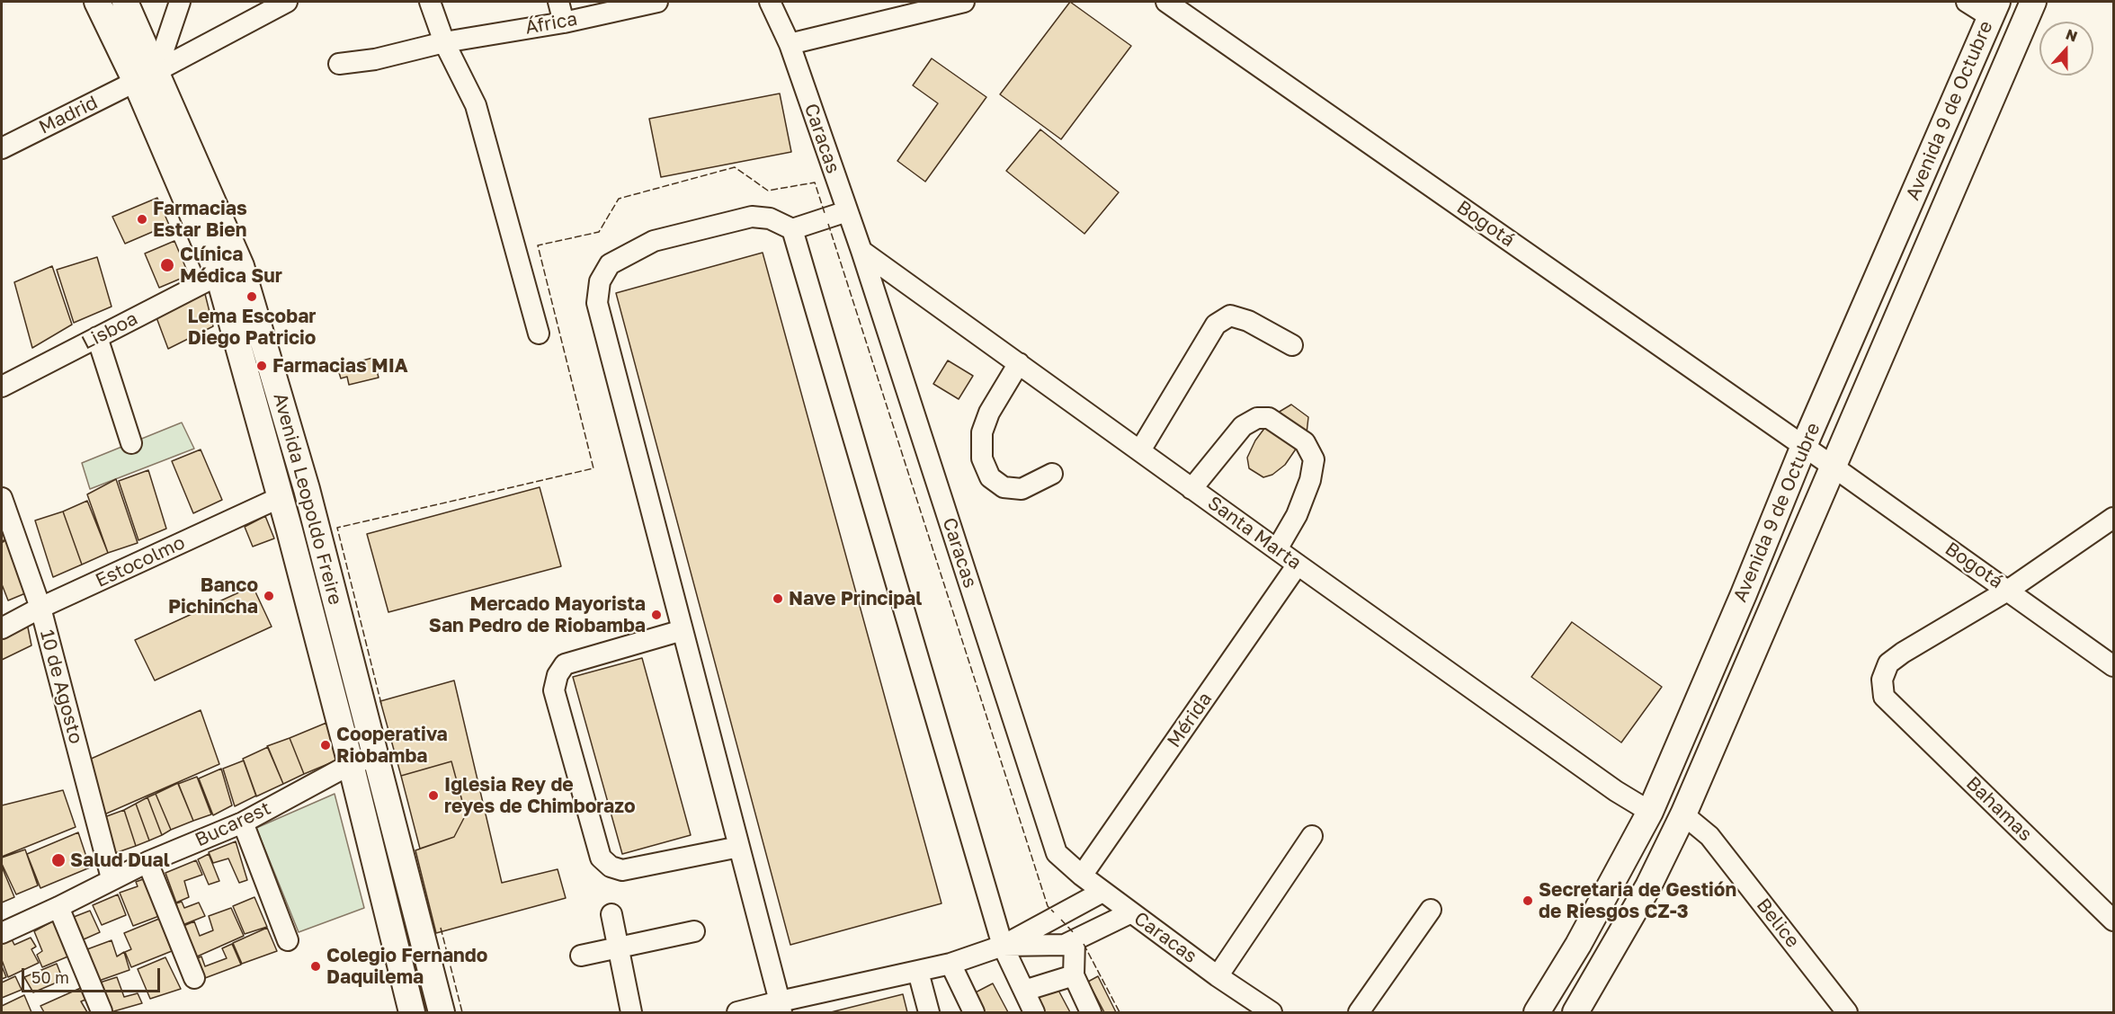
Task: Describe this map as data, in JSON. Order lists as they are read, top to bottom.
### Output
{
  "streets": {
    "main road": ["Avenida 9 de Octubre", "Avenida Leopoldo Freire"],
    "street": [
      "África",
      "Madrid",
      "Caracas",
      "Bogotá",
      "Lisboa",
      "Santa Marta",
      "Estocolmo",
      "10 de Agosto",
      "Mérida",
      "Bahamas",
      "Bucarest",
      "Belice"
    ]
  },
  "crossings": [
    ["Avenida 9 de Octubre", "Bogotá"],
    ["Avenida 9 de Octubre", "Santa Marta"],
    ["Avenida 9 de Octubre", "Belice"],
    ["Madrid", "Avenida Leopoldo Freire"],
    ["Caracas", "Santa Marta"],
    ["Caracas", "Mérida"],
    ["Bogotá", "Bahamas"],
    ["Lisboa", "Avenida Leopoldo Freire"],
    ["Avenida Leopoldo Freire", "Estocolmo"],
    ["Avenida Leopoldo Freire", "Bucarest"],
    ["Santa Marta", "Mérida"],
    ["Estocolmo", "10 de Agosto"],
    ["10 de Agosto", "Bucarest"]
  ],
  "places": [
    "Farmacias Estar Bien",
    "Clínica Médica Sur",
    "Lema Escobar Diego Patricio",
    "Farmacias MIA",
    "Banco Pichincha",
    "Nave Principal",
    "Mercado Mayorista San Pedro de Riobamba",
    "Cooperativa Riobamba",
    "Iglesia Rey de reyes de Chimborazo",
    "Salud Dual",
    "Secretaria de Gestión de Riesgos CZ-3",
    "Colegio Fernando Daquilema"
  ],
  "scale_bar": "50 m",
  "north": "top"
}
